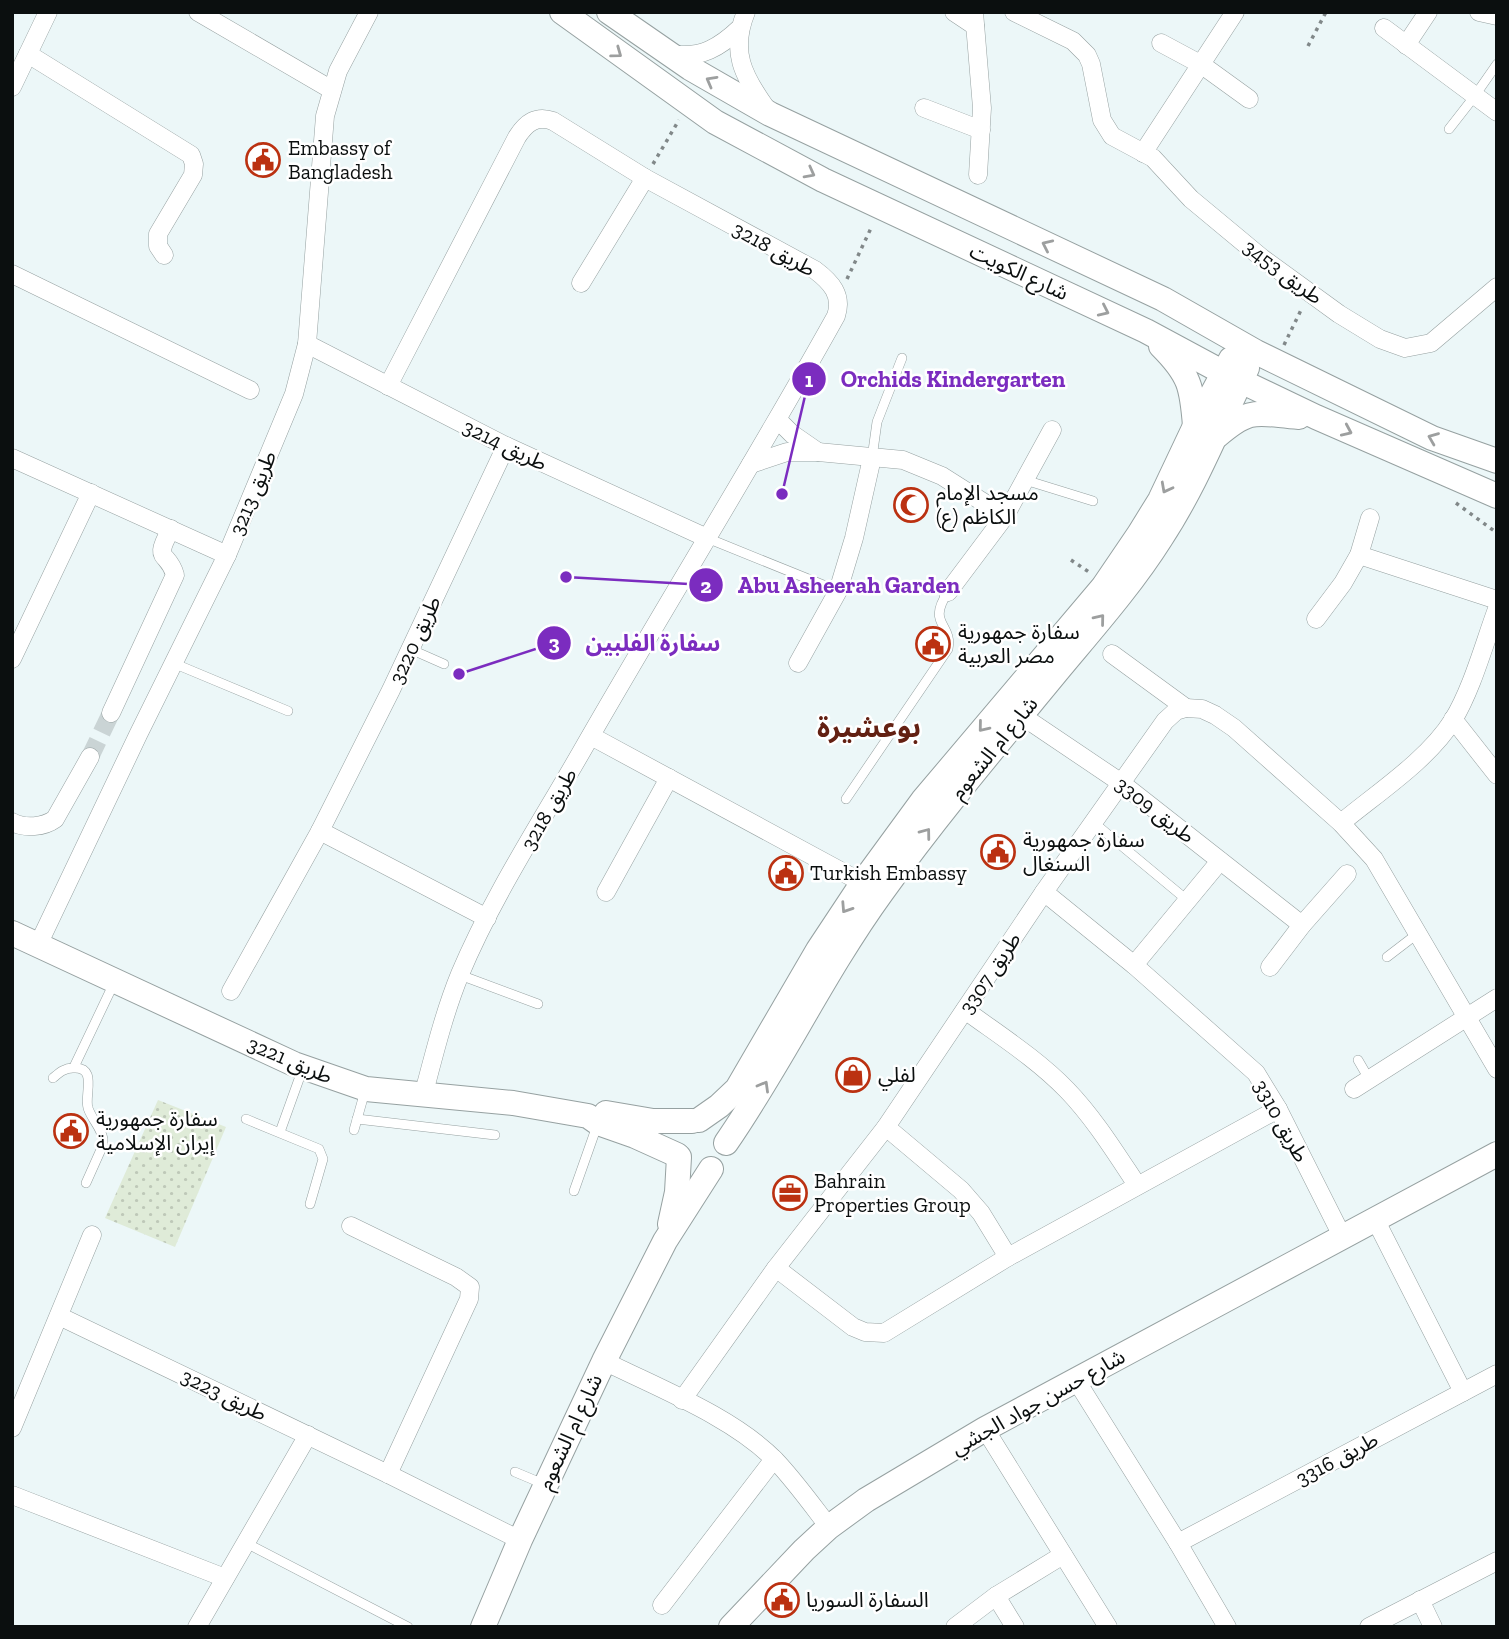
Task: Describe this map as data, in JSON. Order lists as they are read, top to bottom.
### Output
{
  "streets": {
    "street": [
      "طريق 3218",
      "شارع الكويت",
      "طريق 3453",
      "طريق 3214",
      "طريق 3213",
      "طريق 3220",
      "شارع ام الشعوم",
      "طريق 3309",
      "طريق 3307",
      "طريق 3221",
      "طريق 3310",
      "طريق 3223",
      "شارع حسن جواد الجشي",
      "طريق 3316"
    ]
  },
  "crossings": [
    ["طريق 3218", "طريق 3214"],
    ["طريق 3218", "طريق 3221"],
    ["شارع الكويت", "شارع ام الشعوم"],
    ["طريق 3214", "طريق 3213"],
    ["طريق 3214", "طريق 3220"],
    ["طريق 3213", "طريق 3221"],
    ["شارع ام الشعوم", "طريق 3309"],
    ["شارع ام الشعوم", "طريق 3221"],
    ["شارع ام الشعوم", "طريق 3223"],
    ["طريق 3309", "طريق 3307"],
    ["طريق 3307", "طريق 3310"],
    ["طريق 3310", "شارع حسن جواد الجشي"]
  ],
  "districts": ["بوعشيرة"],
  "places": {
    "public building": [
      "Embassy of Bangladesh",
      "سفارة جمهورية مصر العربية",
      "سفارة جمهورية السنغال",
      "Turkish Embassy",
      "سفارة جمهورية إيران الإسلامية",
      "السفارة السوريا"
    ],
    "other": ["Orchids Kindergarten", "Abu Asheerah Garden", "سفارة الفلبين"],
    "mosque": ["مسجد الإمام الكاظم (ع)"],
    "shop": ["لفلي"],
    "office": ["Bahrain Properties Group"]
  }
}
